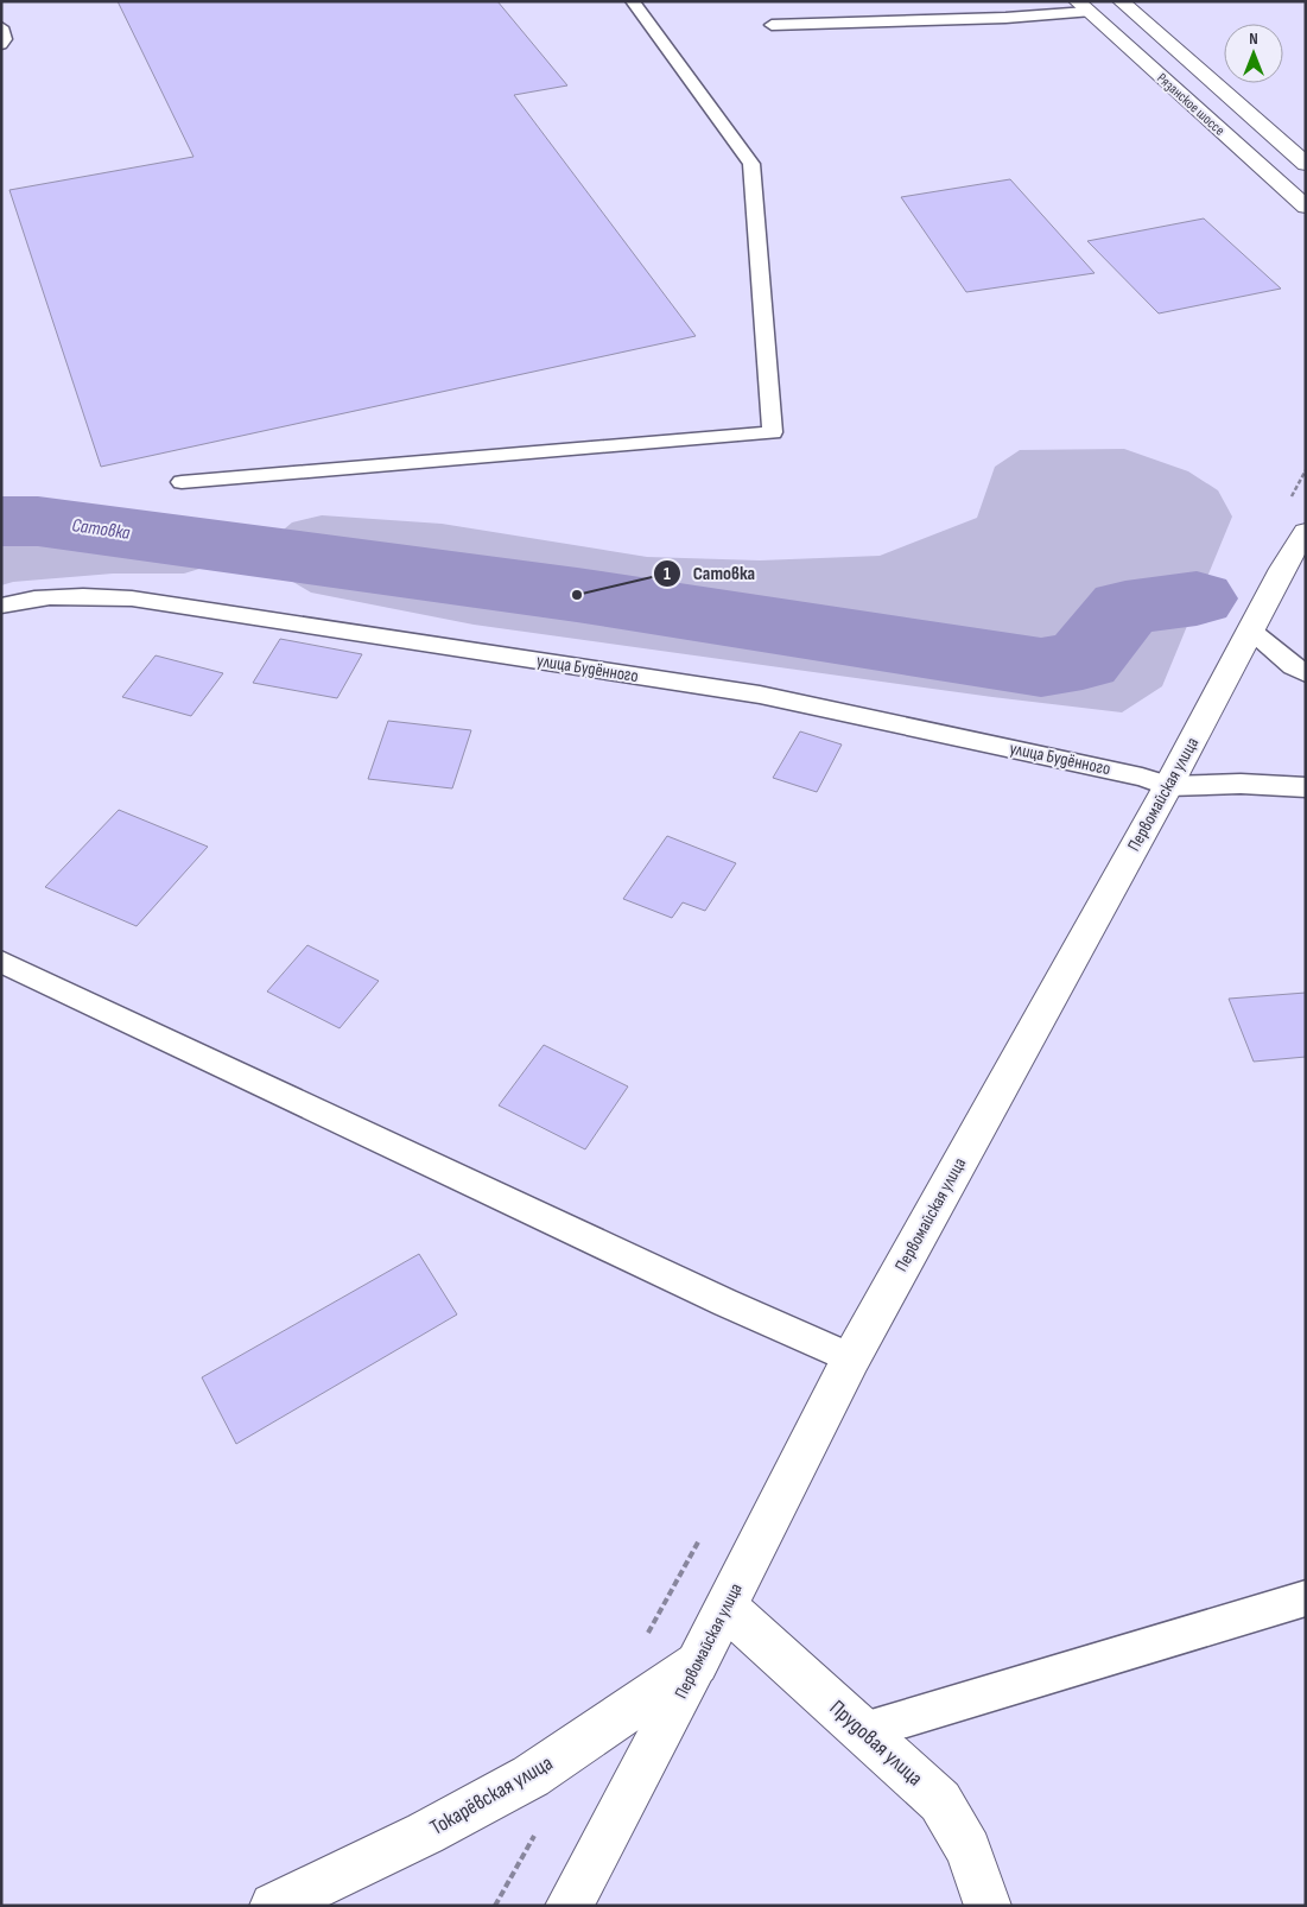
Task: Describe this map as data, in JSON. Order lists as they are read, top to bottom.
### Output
{
  "streets": {
    "main road": [
      "Рязанское шоссе",
      "Первомайская улица",
      "Прудовая улица",
      "Токарёвская улица"
    ],
    "lane": ["улица Будённого"]
  },
  "crossings": [
    ["улица Будённого", "Первомайская улица"],
    ["Первомайская улица", "Прудовая улица"],
    ["Первомайская улица", "Токарёвская улица"]
  ],
  "water": ["Сатовка"],
  "places": ["Сатовка"],
  "north": "top"
}
